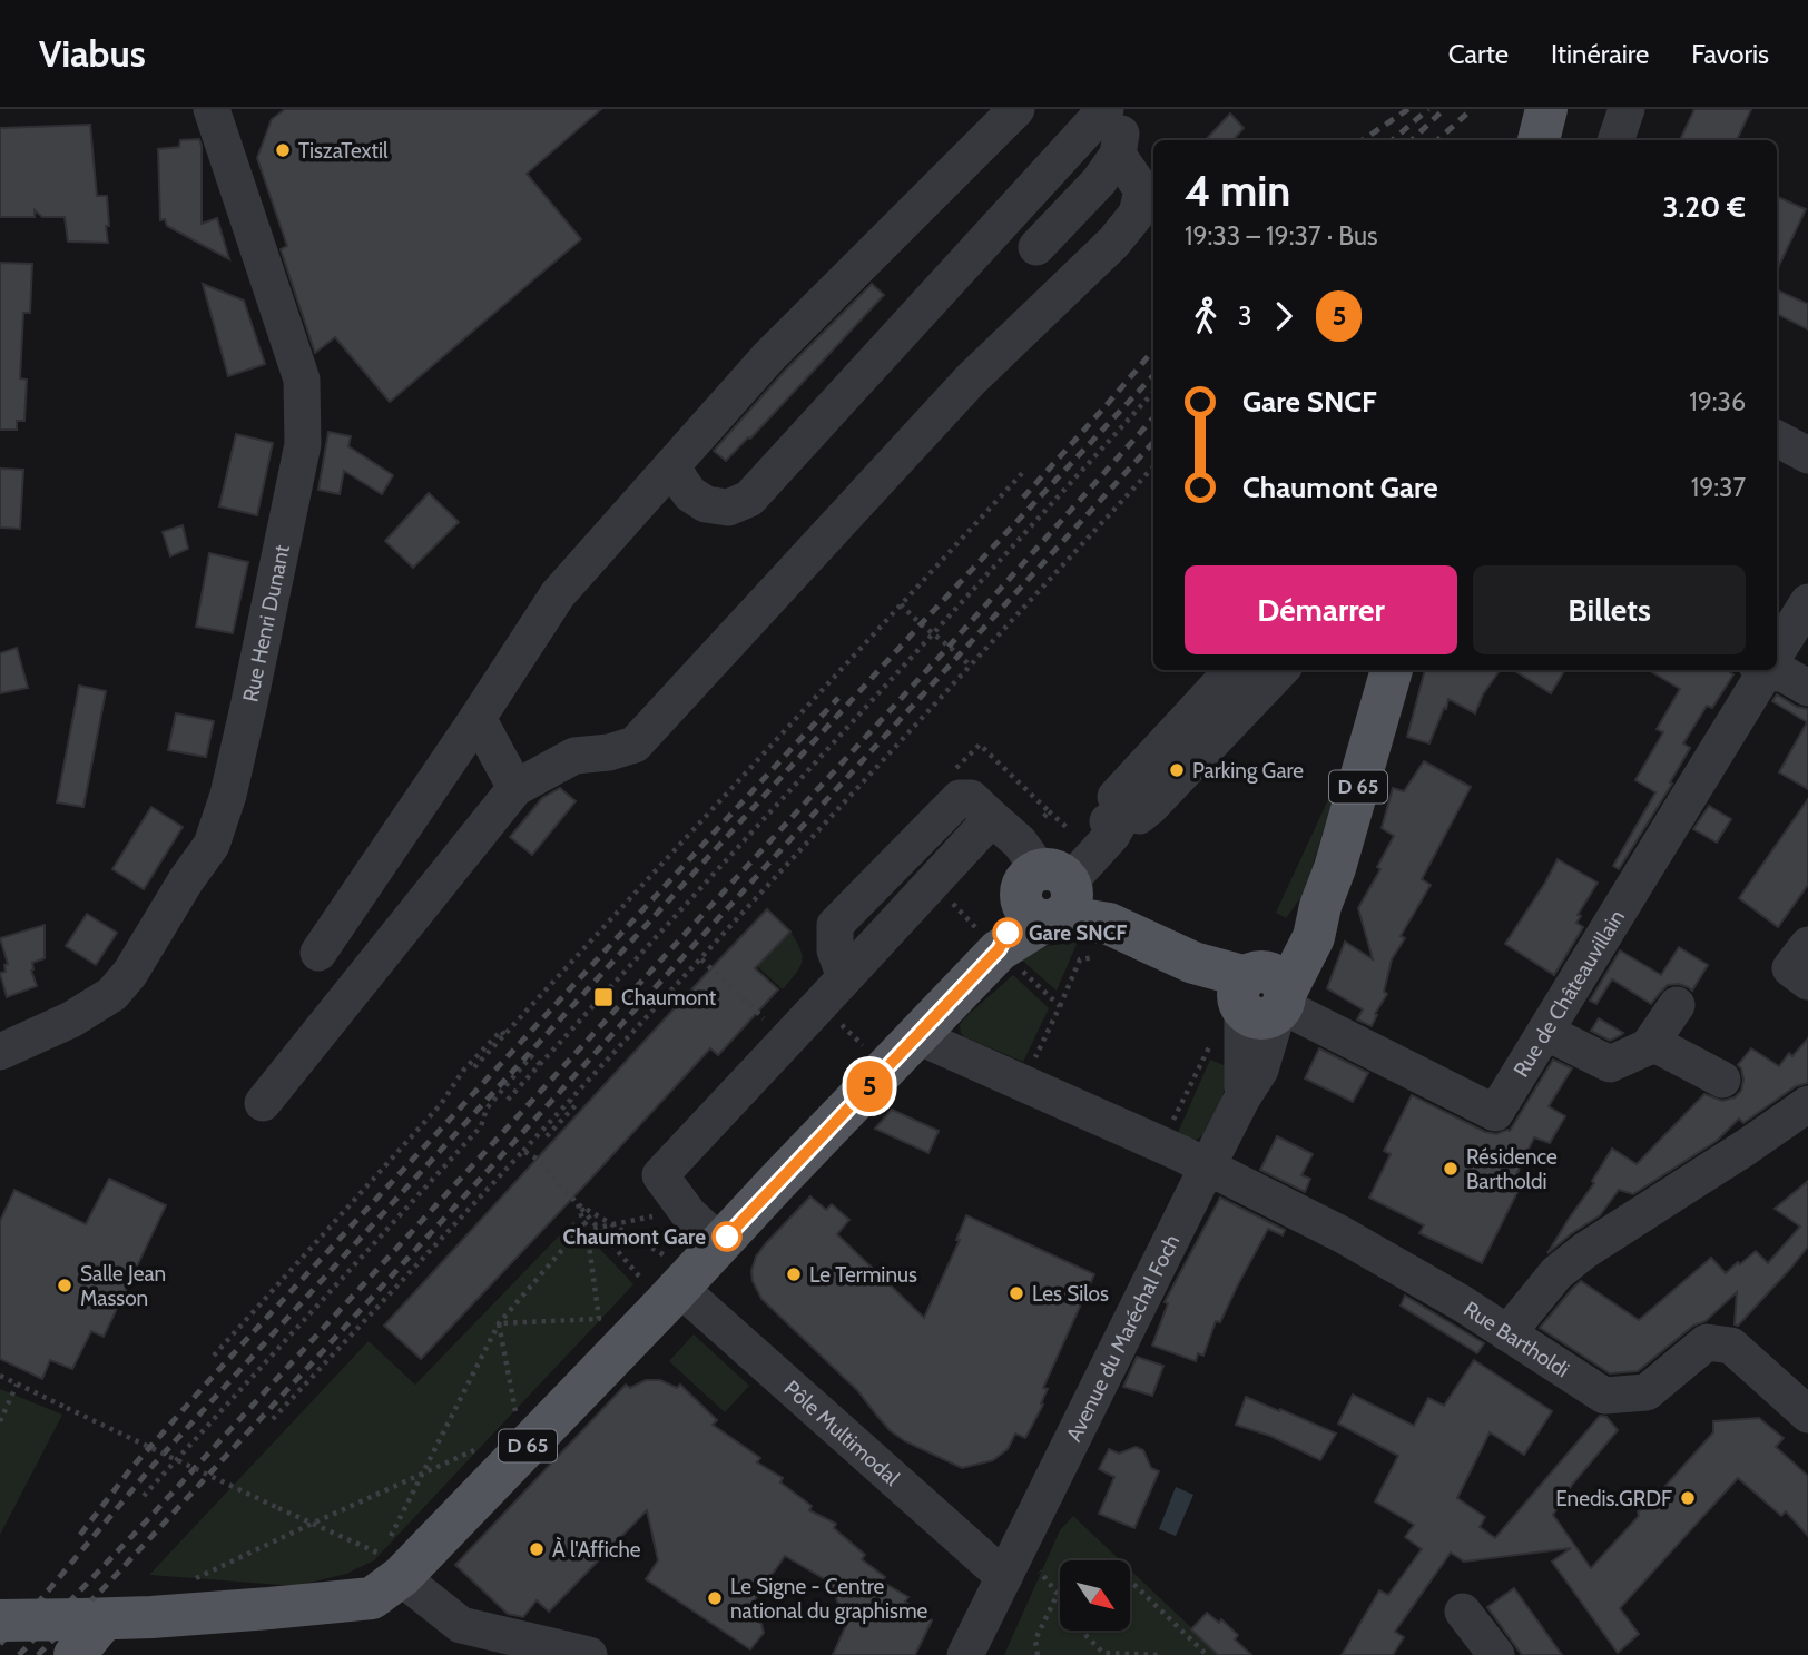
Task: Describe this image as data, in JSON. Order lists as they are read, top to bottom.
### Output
{
  "streets": {
    "main road": ["D 65", "Avenue du Maréchal Foch"],
    "street": [
      "Rue Henri Dunant",
      "Rue de Châteauvillain",
      "Rue Bartholdi",
      "Pôle Multimodal"
    ]
  },
  "crossings": [
    ["D 65", "Rue Bartholdi"],
    ["D 65", "Pôle Multimodal"],
    ["Rue de Châteauvillain", "Avenue du Maréchal Foch"],
    ["Avenue du Maréchal Foch", "Rue Bartholdi"],
    ["Avenue du Maréchal Foch", "Pôle Multimodal"]
  ],
  "places": {
    "other": [
      "TiszaTextil",
      "Parking Gare",
      "Gare SNCF",
      "Résidence Bartholdi",
      "Chaumont Gare",
      "Le Terminus",
      "Salle Jean Masson",
      "Les Silos",
      "Enedis.GRDF",
      "À l'Affiche",
      "Le Signe - Centre national du graphisme"
    ],
    "transit": ["Chaumont"]
  },
  "lines": ["bus line 5"],
  "north": "bottom right",
  "page": {
    "header": "Viabus",
    "nav": ["Carte", "Itinéraire", "Favoris"],
    "on_map": "5",
    "heading": ["4 min", "19:33 – 19:37 · Bus", "3.20 €"],
    "legs": ["3", "5"],
    "list": [
      {
        "name": "Gare SNCF",
        "value": "19:36"
      },
      {
        "name": "Chaumont Gare",
        "value": "19:37"
      }
    ],
    "buttons": ["Démarrer", "Billets"]
  }
}
